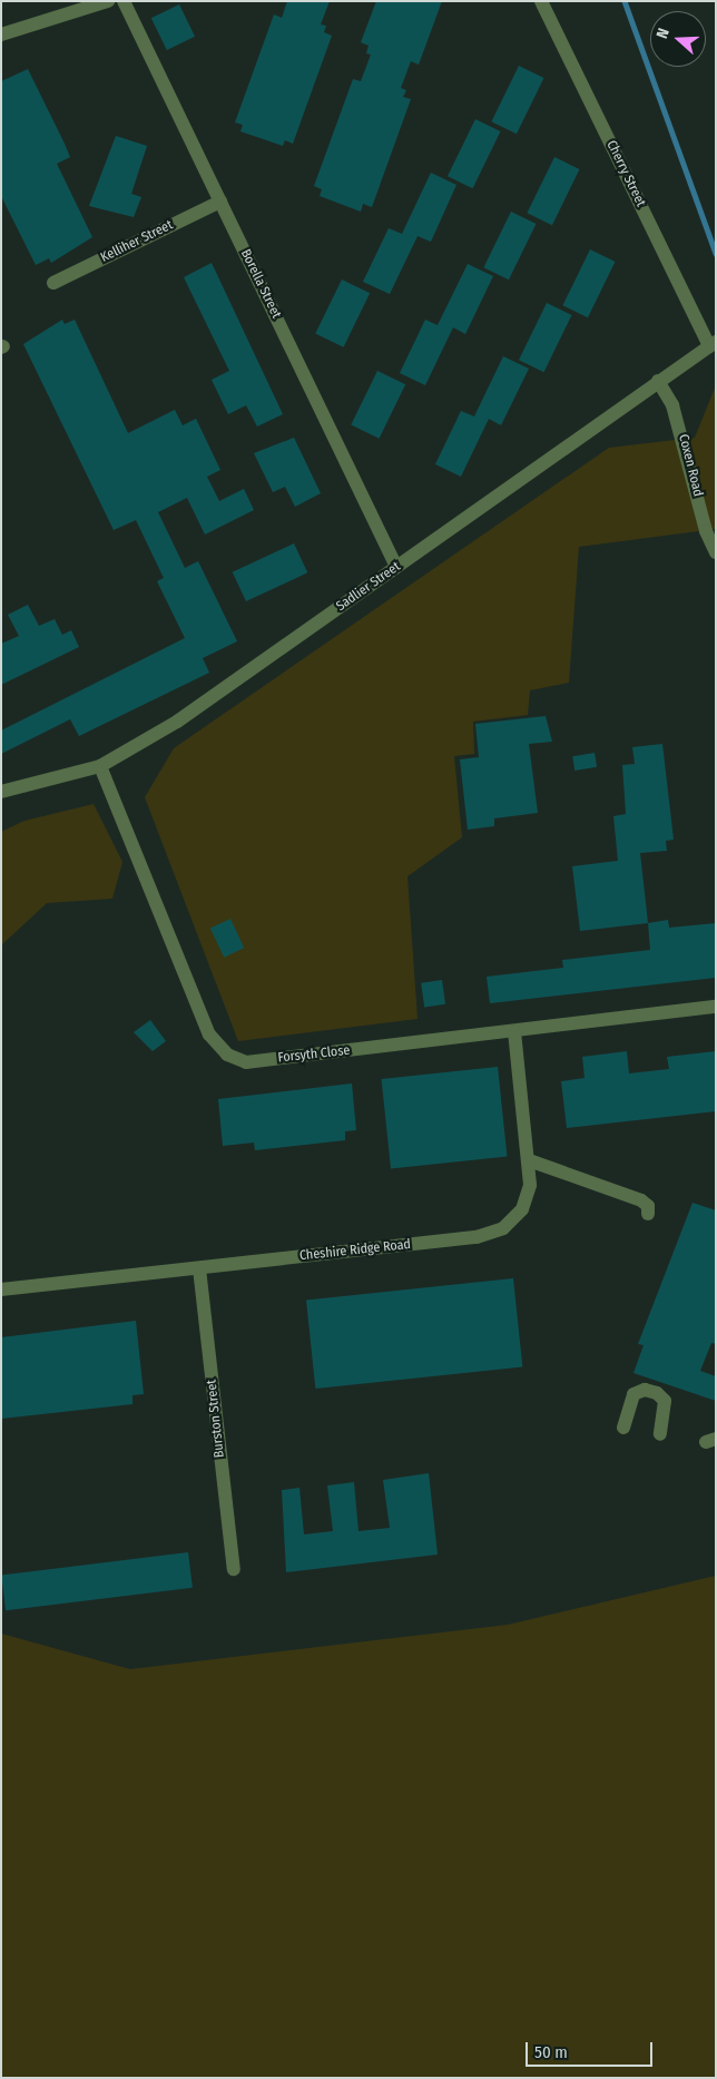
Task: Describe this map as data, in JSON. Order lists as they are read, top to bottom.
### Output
{
  "streets": {
    "lane": [
      "Cherry Street",
      "Kelliher Street",
      "Borella Street",
      "Coxen Road",
      "Sadlier Street",
      "Forsyth Close",
      "Cheshire Ridge Road",
      "Burston Street"
    ]
  },
  "crossings": [
    ["Cherry Street", "Sadlier Street"],
    ["Kelliher Street", "Borella Street"],
    ["Borella Street", "Sadlier Street"],
    ["Coxen Road", "Sadlier Street"],
    ["Sadlier Street", "Forsyth Close"],
    ["Forsyth Close", "Cheshire Ridge Road"],
    ["Cheshire Ridge Road", "Burston Street"]
  ],
  "scale_bar": "50 m",
  "north": "left"
}
